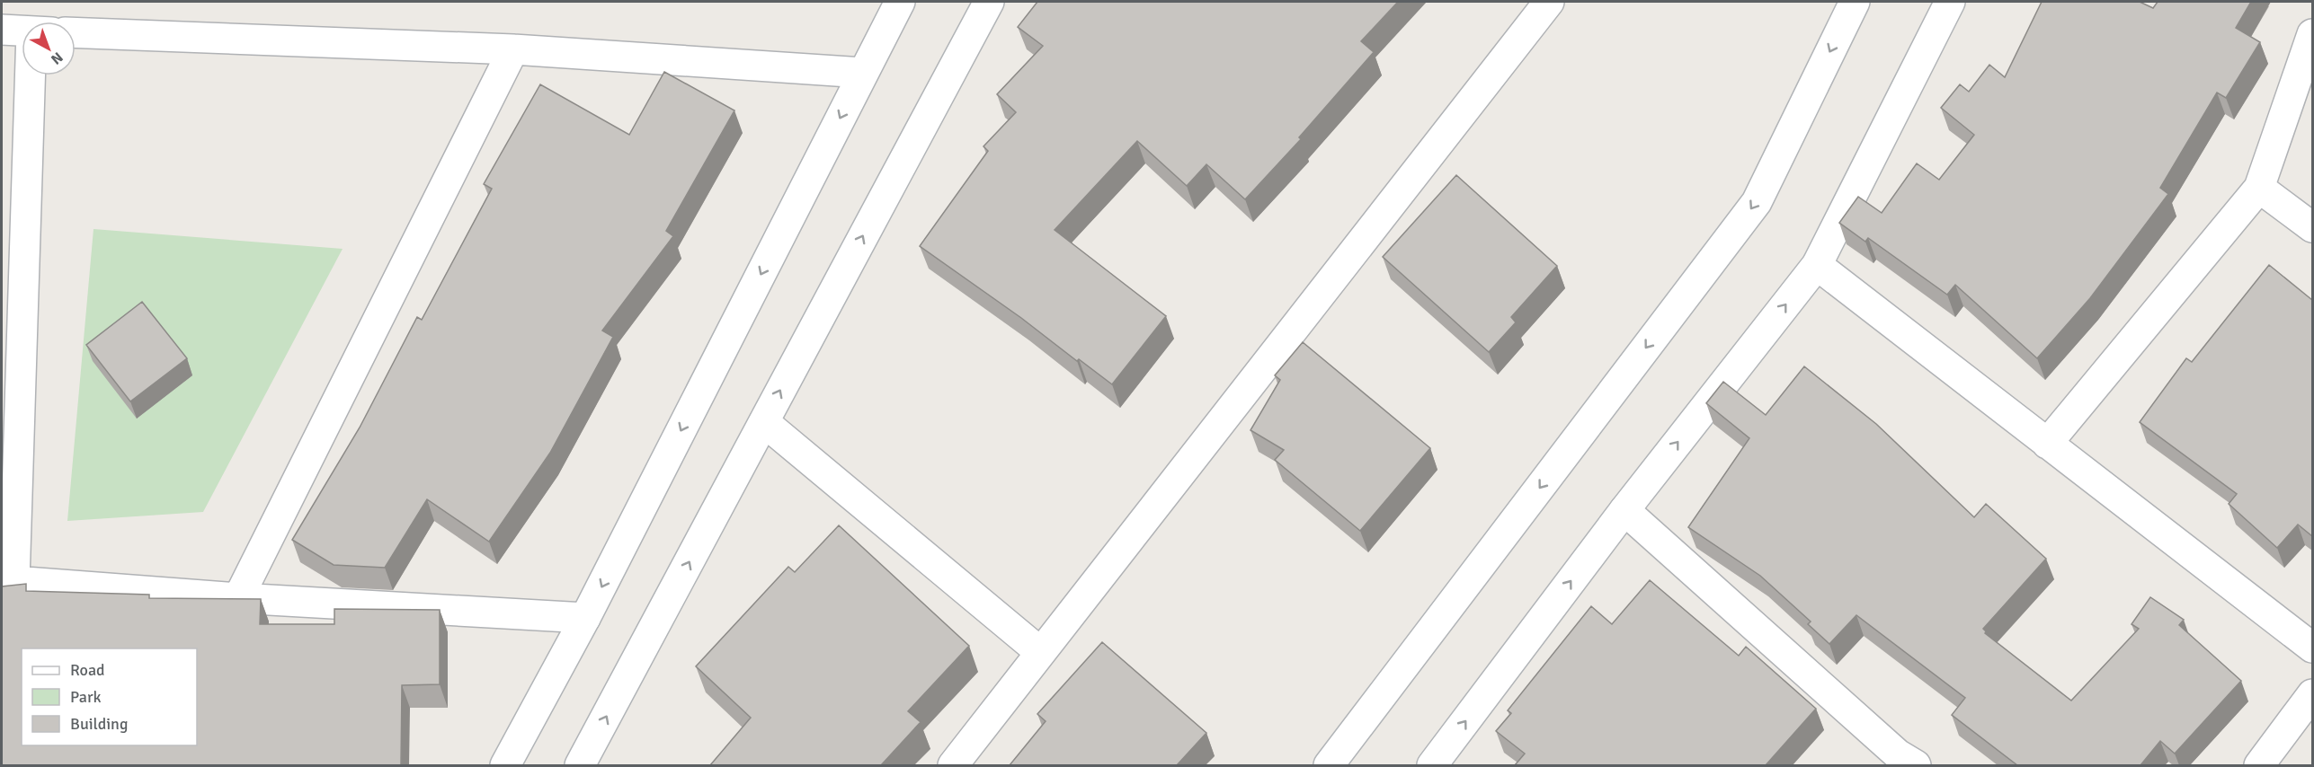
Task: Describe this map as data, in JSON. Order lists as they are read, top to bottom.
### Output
{
  "legend": ["Road", "Park", "Building"],
  "north": "bottom right"
}
